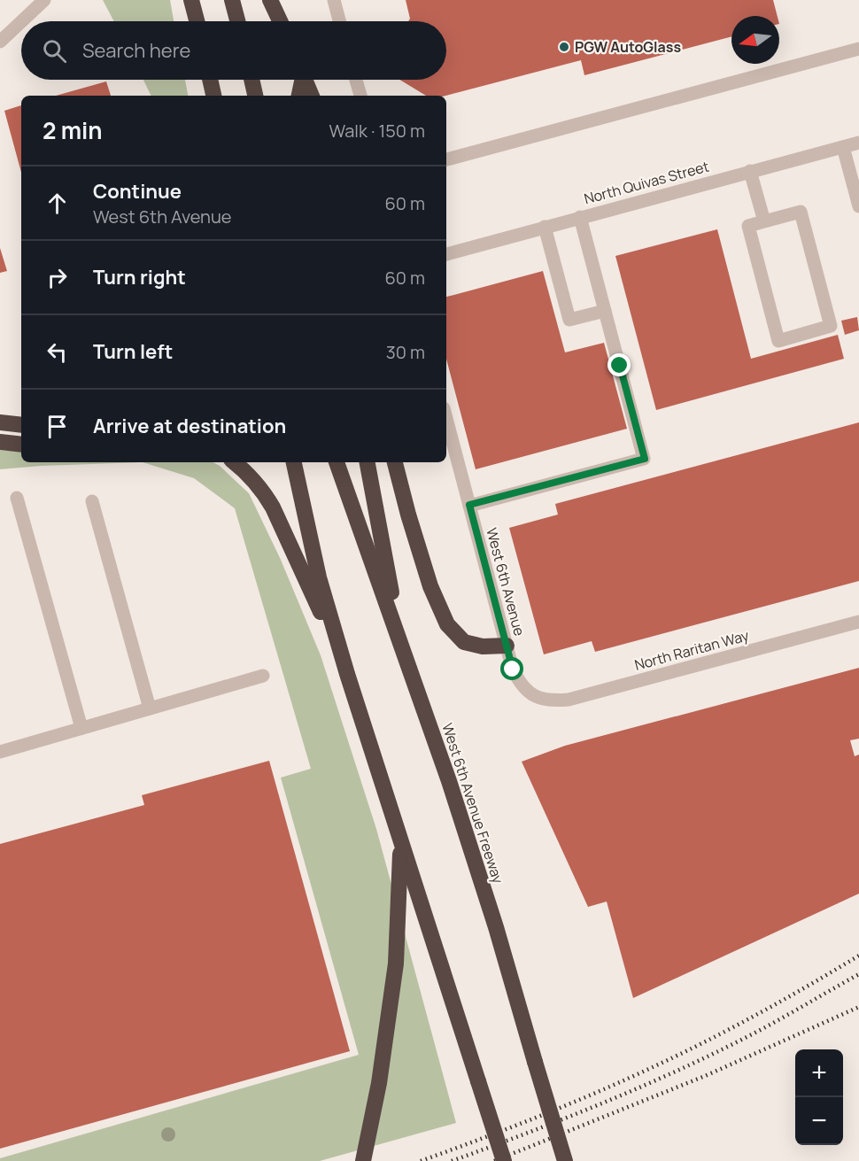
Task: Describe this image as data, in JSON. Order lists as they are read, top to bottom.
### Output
{
  "streets": {
    "highway": ["West 6th Avenue Freeway"],
    "street": ["North Quivas Street", "West 6th Avenue", "North Raritan Way"]
  },
  "crossings": [
    ["West 6th Avenue", "North Raritan Way"]
  ],
  "places": ["PGW AutoGlass"],
  "north": "left",
  "page": {
    "search": "Search here",
    "heading": ["2 min", "Walk · 150 m"],
    "list": [
      ["Continue", "West 6th Avenue", "60 m"],
      ["Turn right", "60 m"],
      ["Turn left", "30 m"],
      "Arrive at destination"
    ],
    "map_buttons": ["+", "−"]
  }
}
